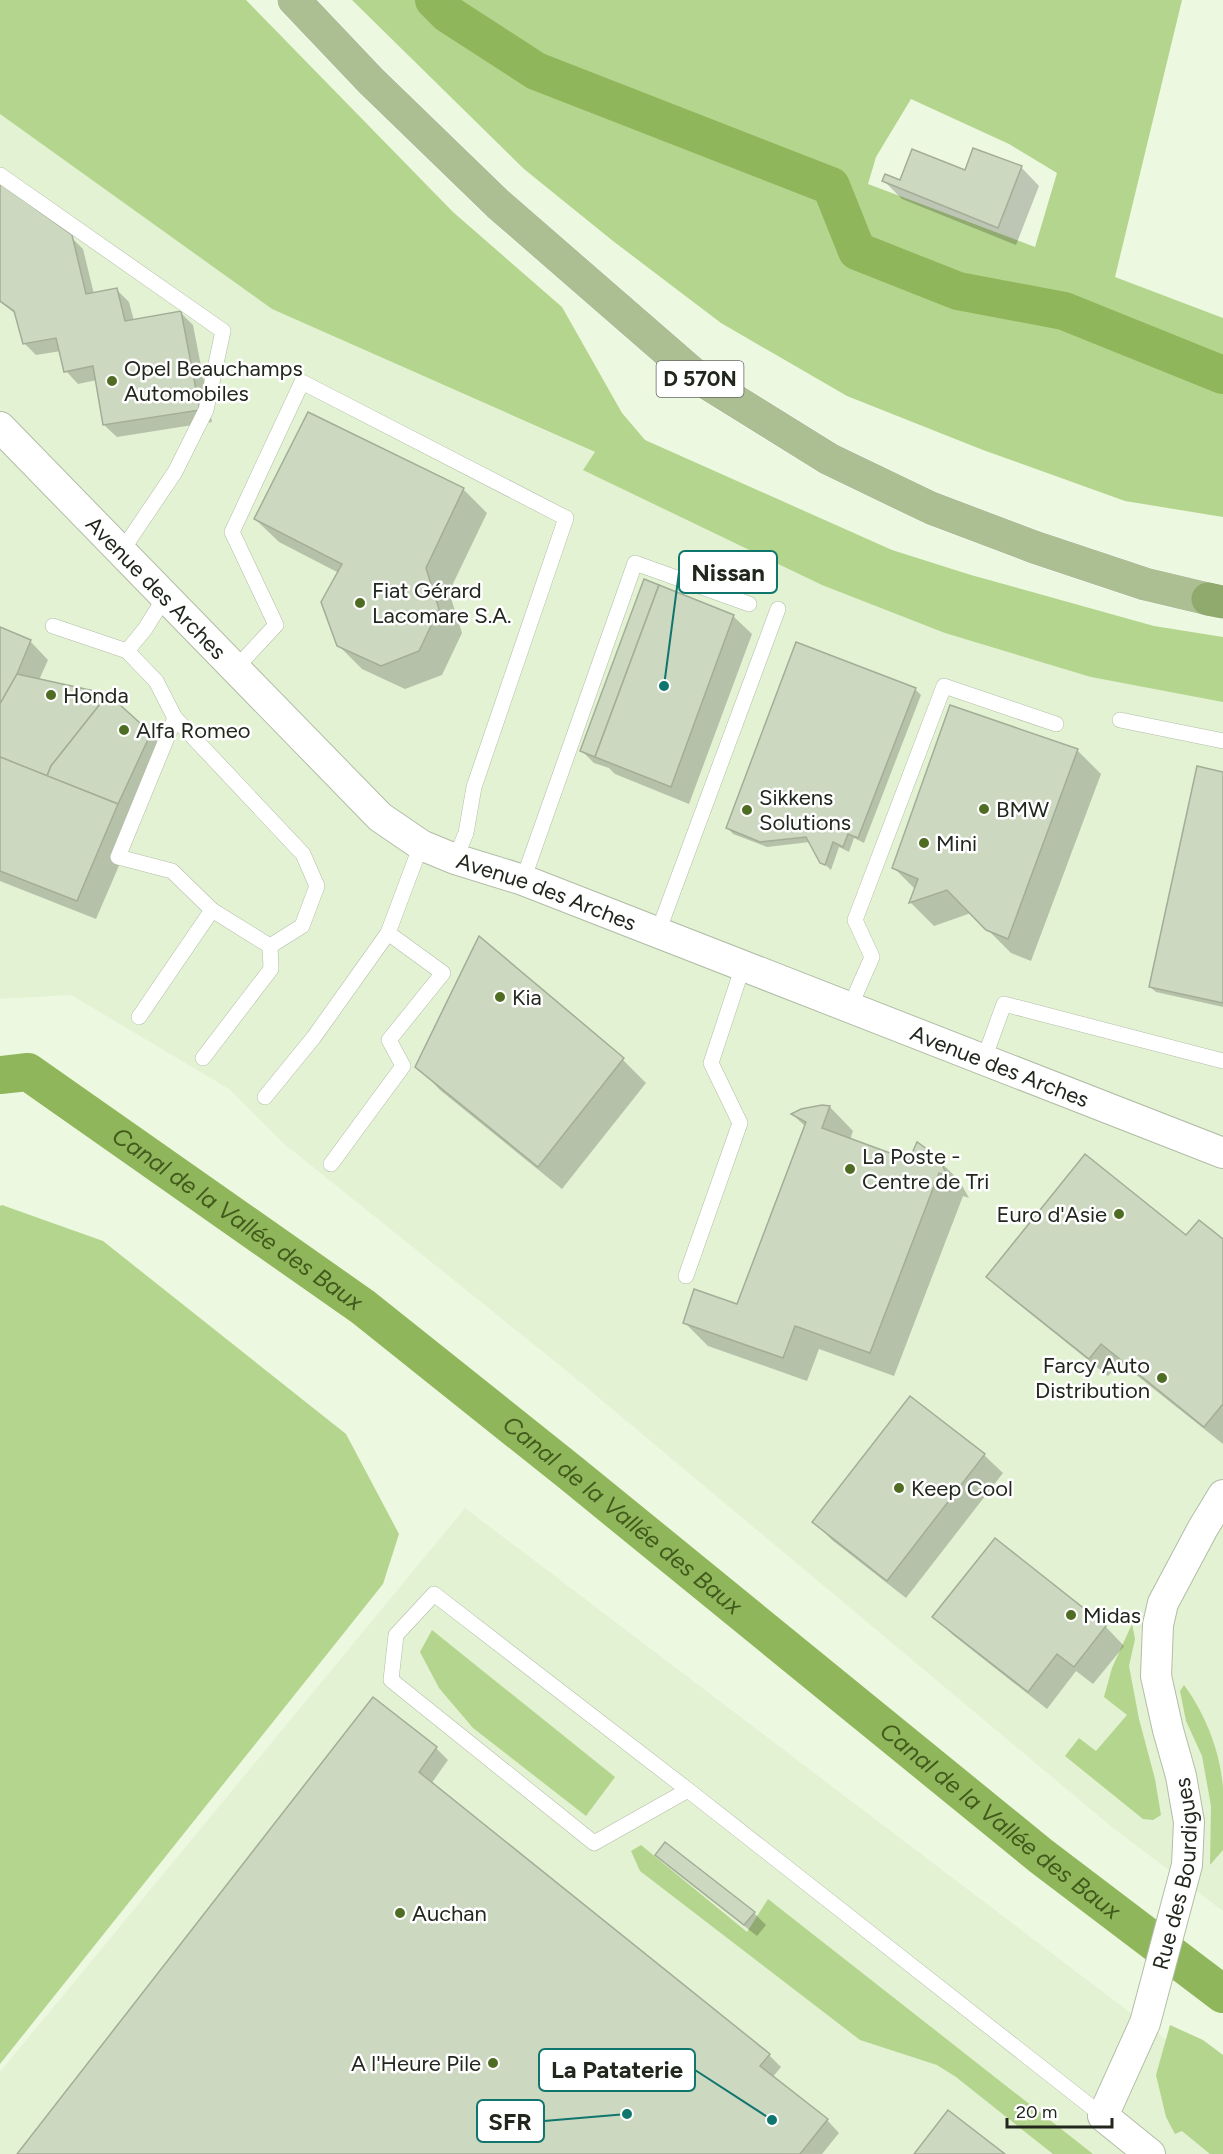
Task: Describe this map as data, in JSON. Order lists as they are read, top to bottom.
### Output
{
  "streets": {
    "main road": ["D 570N"],
    "street": ["Avenue des Arches", "Rue des Bourdigues"]
  },
  "water": ["Canal de la Vallée des Baux"],
  "places": [
    "Opel Beauchamps Automobiles",
    "Fiat Gérard Lacomare S.A.",
    "Nissan",
    "Honda",
    "Alfa Romeo",
    "BMW",
    "Sikkens Solutions",
    "Mini",
    "Kia",
    "La Poste - Centre de Tri",
    "Euro d'Asie",
    "Farcy Auto Distribution",
    "Keep Cool",
    "Midas",
    "Auchan",
    "A l'Heure Pile",
    "SFR",
    "La Pataterie"
  ],
  "scale_bar": "20 m"
}
